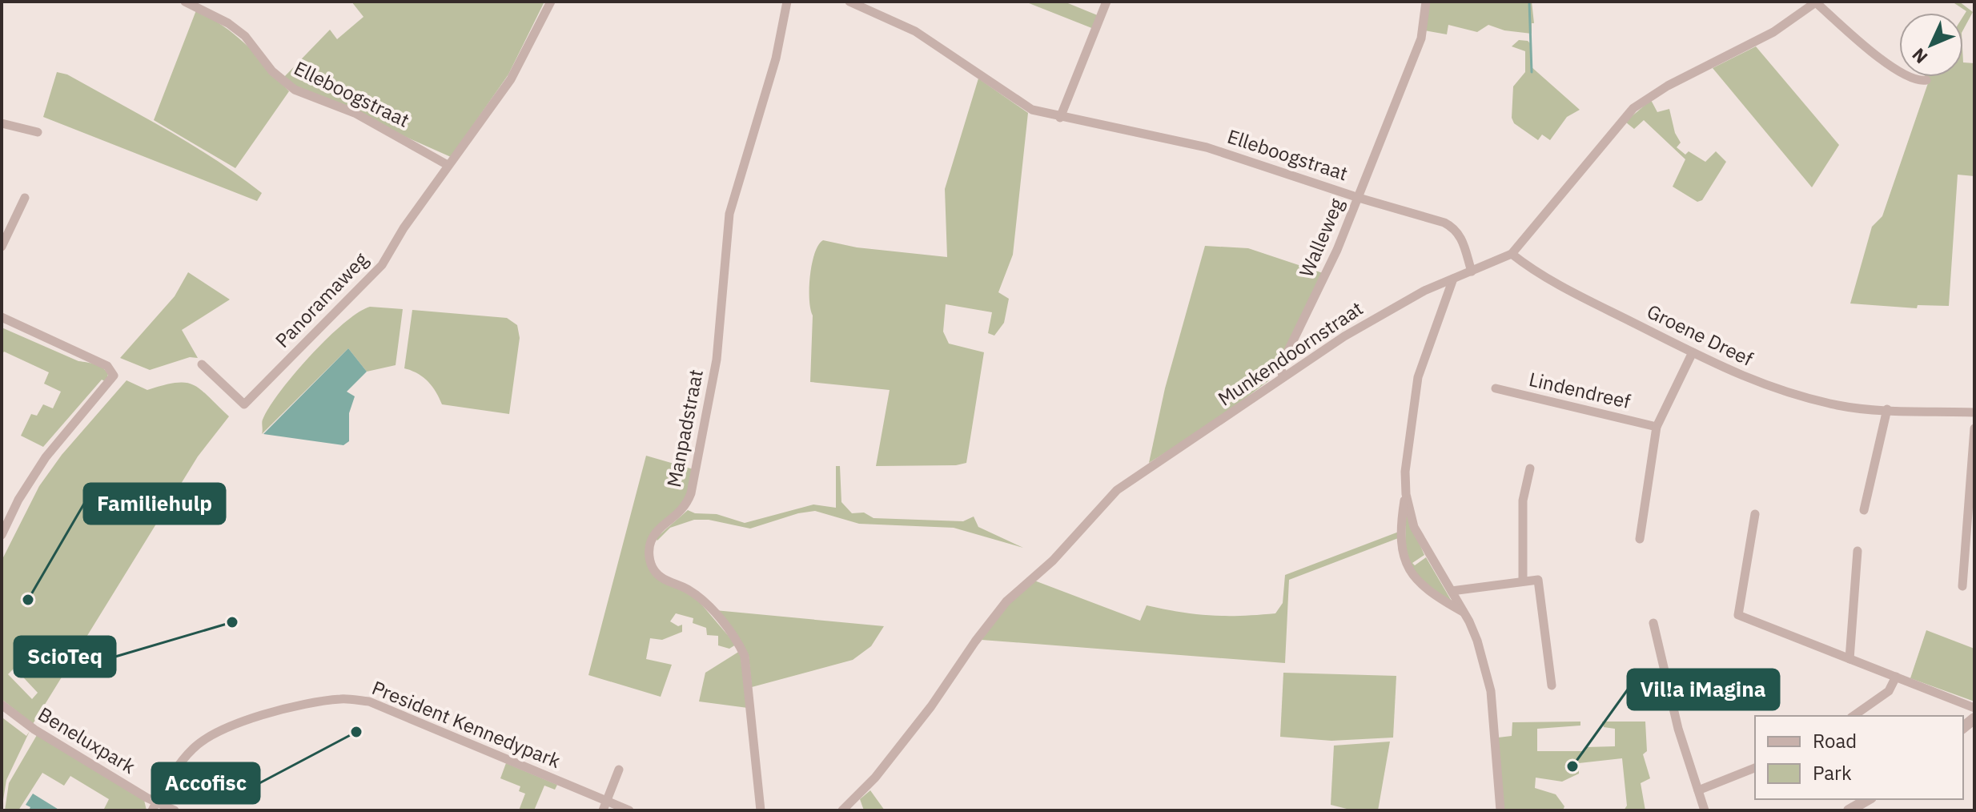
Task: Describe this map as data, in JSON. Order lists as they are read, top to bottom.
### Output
{
  "streets": {
    "street": [
      "Elleboogstraat",
      "Walleweg",
      "Panoramaweg",
      "Groene Dreef",
      "Munkendoornstraat",
      "Lindendreef",
      "Manpadstraat",
      "President Kennedypark",
      "Beneluxpark"
    ]
  },
  "crossings": [
    ["Elleboogstraat", "Walleweg"],
    ["Elleboogstraat", "Panoramaweg"],
    ["Elleboogstraat", "Munkendoornstraat"],
    ["Walleweg", "Munkendoornstraat"],
    ["Groene Dreef", "Munkendoornstraat"],
    ["President Kennedypark", "Beneluxpark"]
  ],
  "places": [
    "Familiehulp",
    "ScioTeq",
    "Accofisc",
    "Vil!a iMagina"
  ],
  "legend": ["Road", "Park"],
  "north": "bottom left"
}
